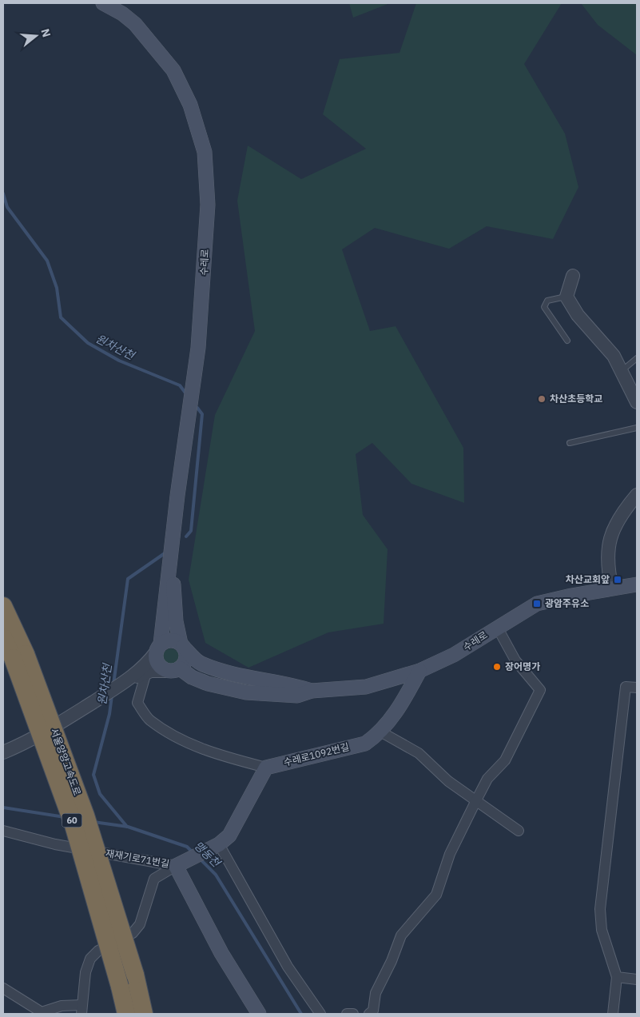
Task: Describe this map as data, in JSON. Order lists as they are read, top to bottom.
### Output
{
  "streets": {
    "highway": ["서울양양고속도로", "60"],
    "main road": ["수레로", "수레로1092번길", "재재기로71번길"]
  },
  "crossings": [
    ["수레로", "수레로1092번길"]
  ],
  "water": ["원차산천", "맹동천"],
  "places": {
    "other": ["차산초등학교", "장어명가"],
    "transit": ["차산교회앞", "광암주유소"]
  },
  "north": "right"
}
